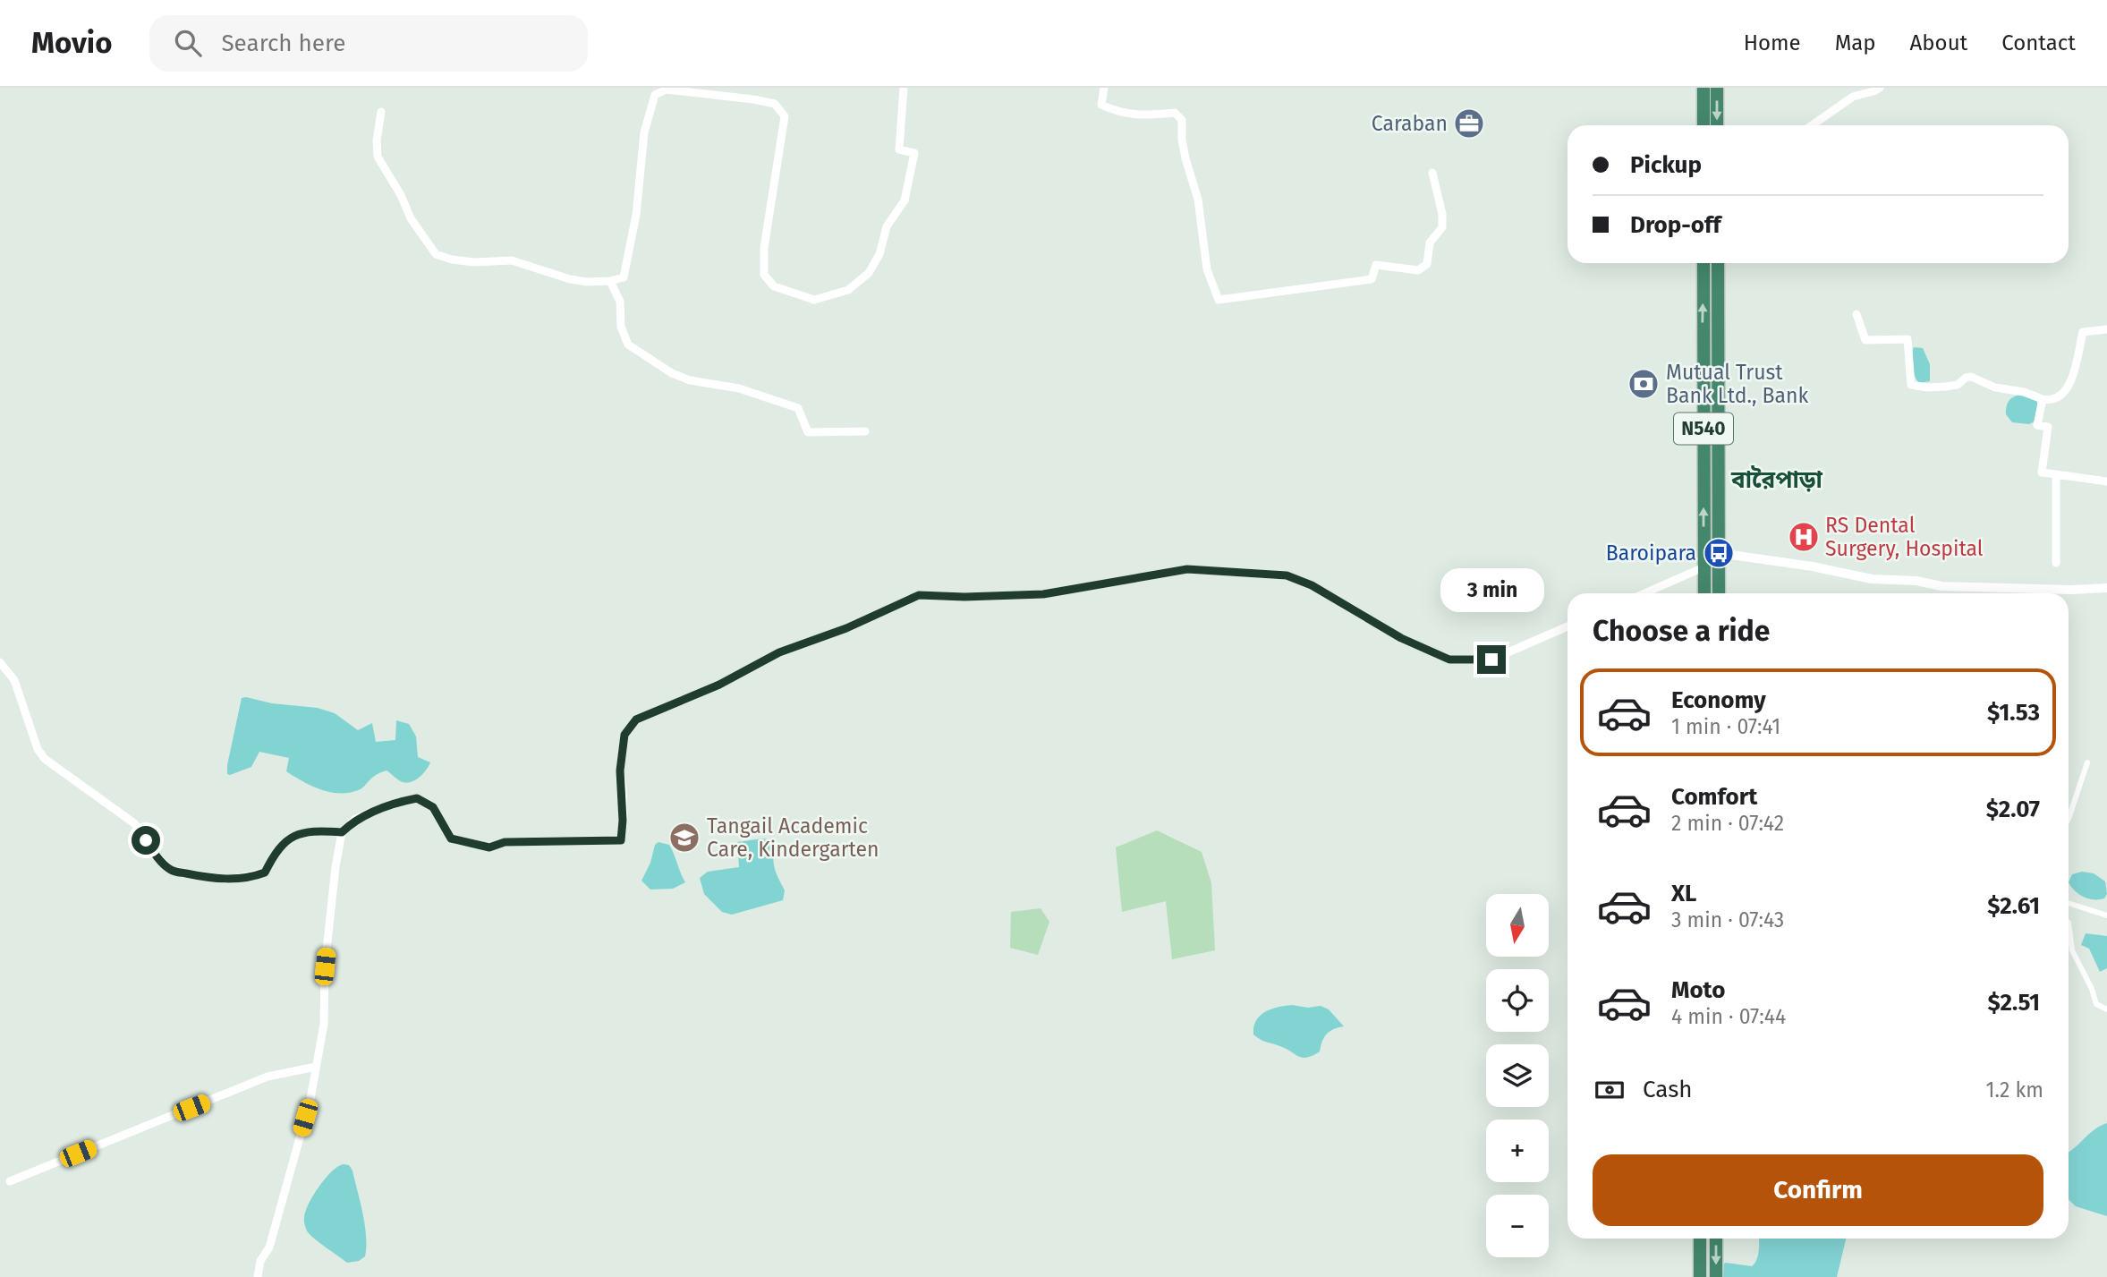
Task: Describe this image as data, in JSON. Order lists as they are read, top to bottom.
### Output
{
  "streets": {
    "highway": ["N540"]
  },
  "districts": ["বারৈপাড়া"],
  "places": {
    "office": ["Caraban"],
    "bank": ["Mutual Trust Bank Ltd., Bank"],
    "hospital": ["RS Dental Surgery, Hospital"],
    "bus stop": ["Baroipara"],
    "school or university": ["Tangail Academic Care, Kindergarten"]
  },
  "north": "bottom",
  "page": {
    "header": "Movio",
    "search": "Search here",
    "nav": [
      "Home",
      "Map",
      "About",
      "Contact"
    ],
    "banner": ["Pickup", "Drop-off"],
    "bubble": "3 min",
    "heading": "Choose a ride",
    "list": [
      {
        "name": "Economy",
        "note": "1 min · 07:41",
        "value": "$1.53"
      },
      {
        "name": "Comfort",
        "note": "2 min · 07:42",
        "value": "$2.07"
      },
      {
        "name": "XL",
        "note": "3 min · 07:43",
        "value": "$2.61"
      },
      {
        "name": "Moto",
        "note": "4 min · 07:44",
        "value": "$2.51"
      }
    ],
    "map_buttons": ["+", "−"],
    "pay": ["Cash", "1.2 km"],
    "buttons": "Confirm"
  }
}
